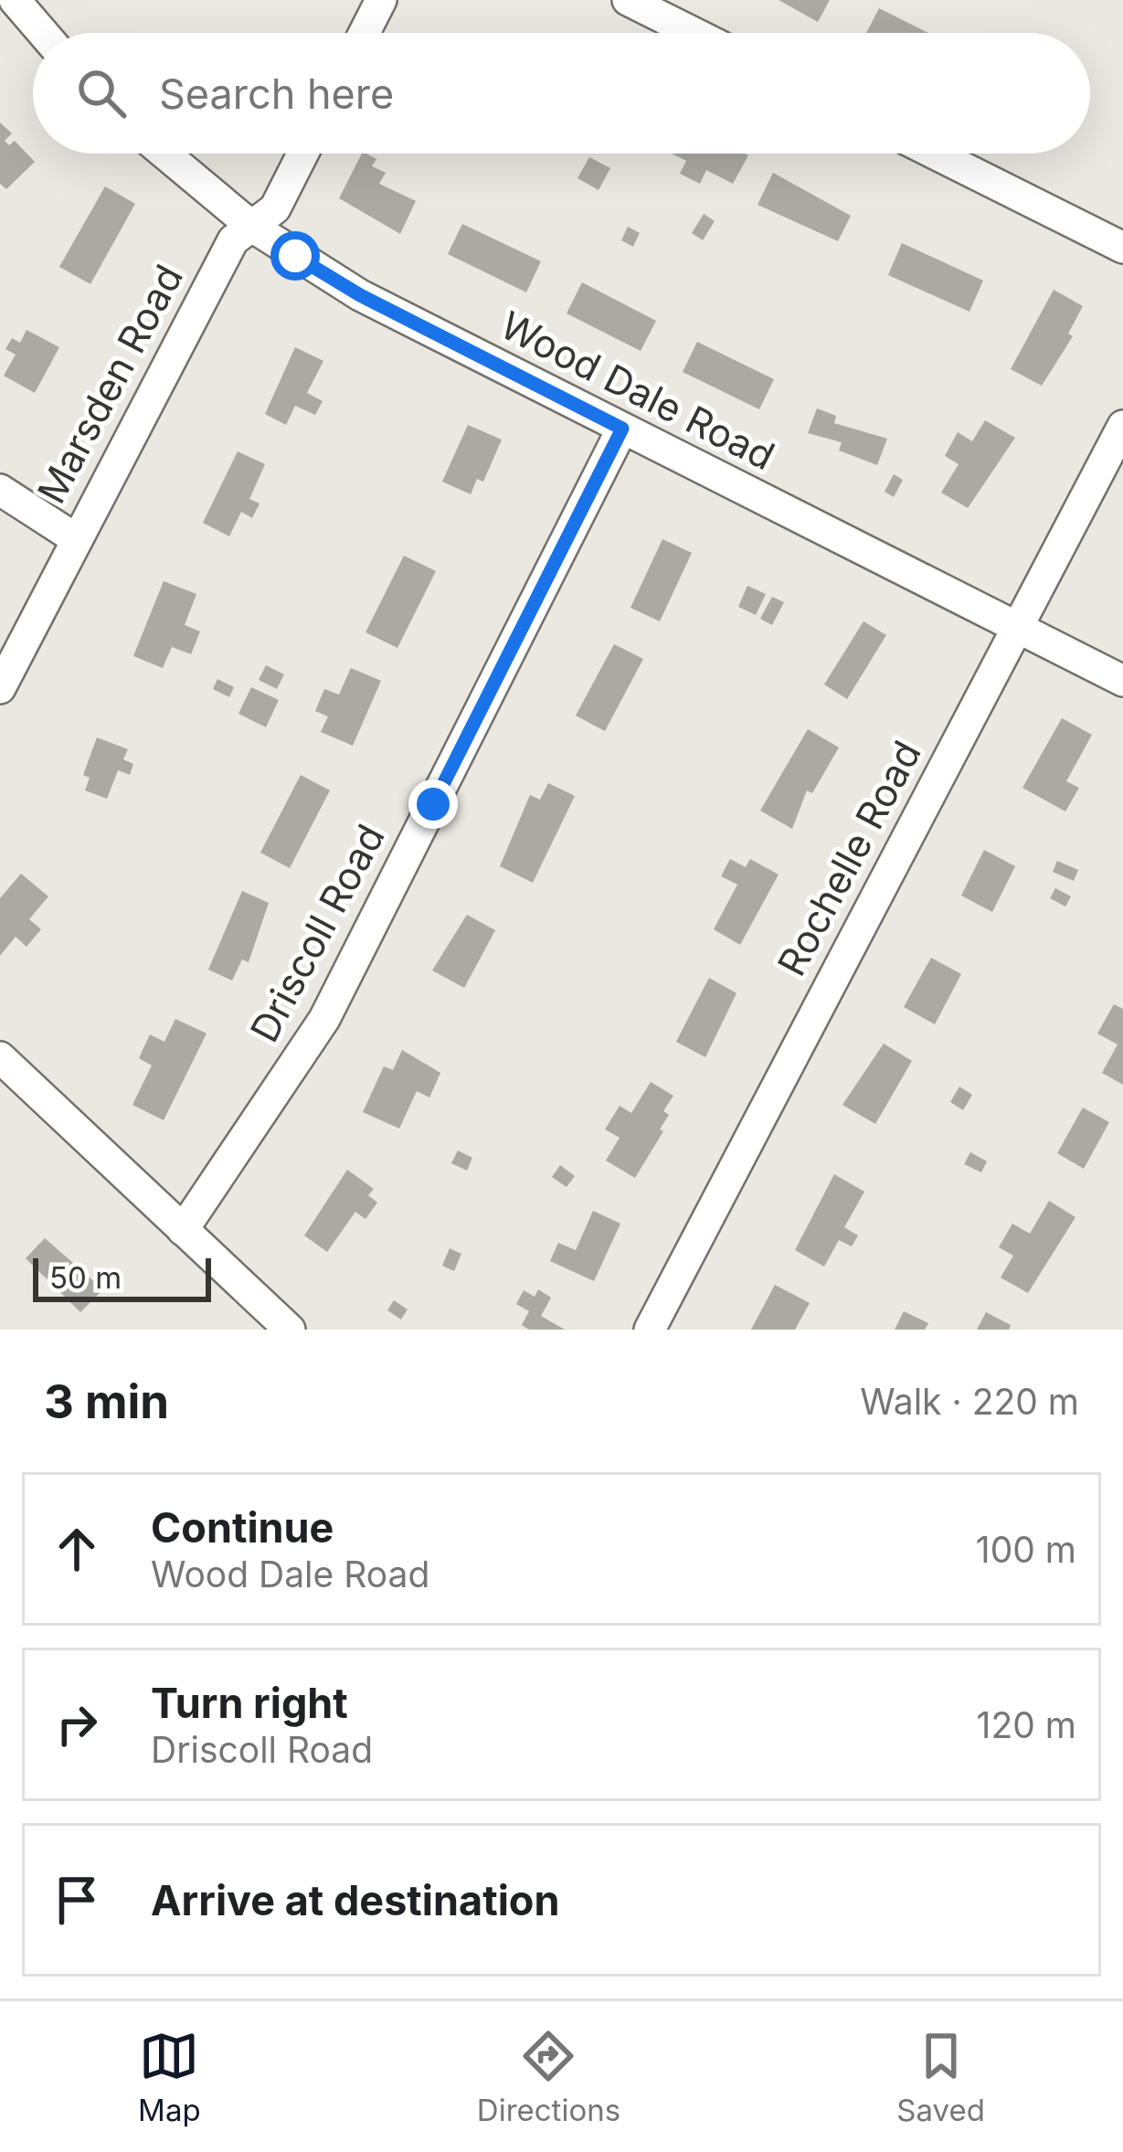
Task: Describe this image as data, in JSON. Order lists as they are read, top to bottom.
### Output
{
  "streets": {
    "street": [
      "Marsden Road",
      "Wood Dale Road",
      "Rochelle Road",
      "Driscoll Road"
    ]
  },
  "crossings": [
    ["Marsden Road", "Wood Dale Road"],
    ["Wood Dale Road", "Rochelle Road"],
    ["Wood Dale Road", "Driscoll Road"]
  ],
  "scale_bar": "50 m",
  "page": {
    "search": "Search here",
    "scale": "50 m",
    "heading": ["3 min", "Walk · 220 m"],
    "list": [
      ["Continue", "Wood Dale Road", "100 m"],
      ["Turn right", "Driscoll Road", "120 m"],
      "Arrive at destination"
    ],
    "nav": ["Map", "Directions", "Saved"]
  }
}
